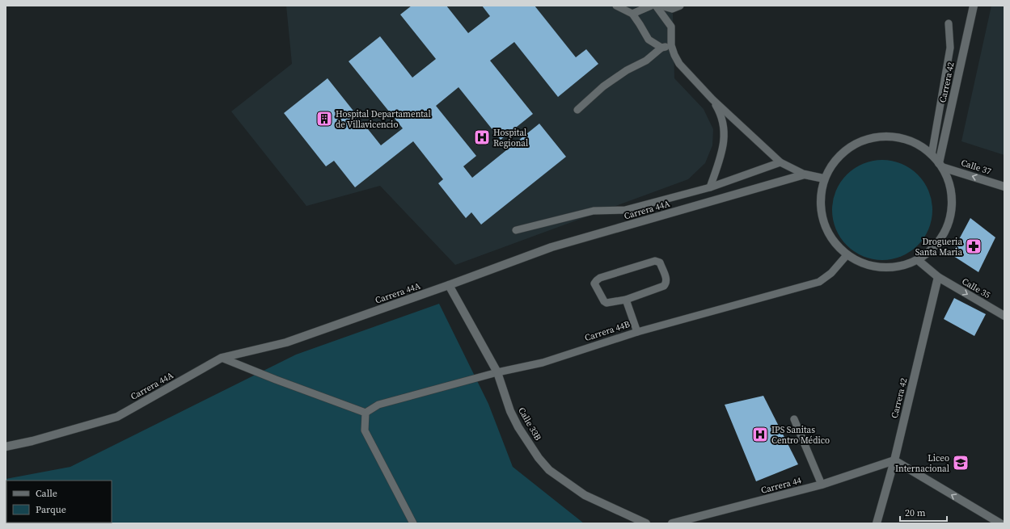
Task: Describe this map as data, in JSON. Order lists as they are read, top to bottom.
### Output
{
  "streets": {
    "street": [
      "Carrera 42",
      "Calle 37",
      "Carrera 44A",
      "Calle 35",
      "Calle 33B",
      "Carrera 44"
    ],
    "lane": ["Carrera 44B"]
  },
  "crossings": [
    ["Carrera 42", "Calle 37"],
    ["Carrera 42", "Calle 35"],
    ["Carrera 42", "Carrera 44"],
    ["Carrera 44A", "Calle 33B"],
    ["Carrera 44B", "Calle 33B"]
  ],
  "one_way": ["Calle 37", "Calle 35"],
  "places": {
    "building": ["Hospital Departamental de Villavicencio"],
    "hospital": ["Hospital Regional", "IPS Sanitas Centro Médico"],
    "pharmacy": ["Drogueria Santa Maria"],
    "school or university": ["Liceo Internacional"]
  },
  "legend": ["Calle", "Parque"],
  "scale_bar": "20 m"
}
